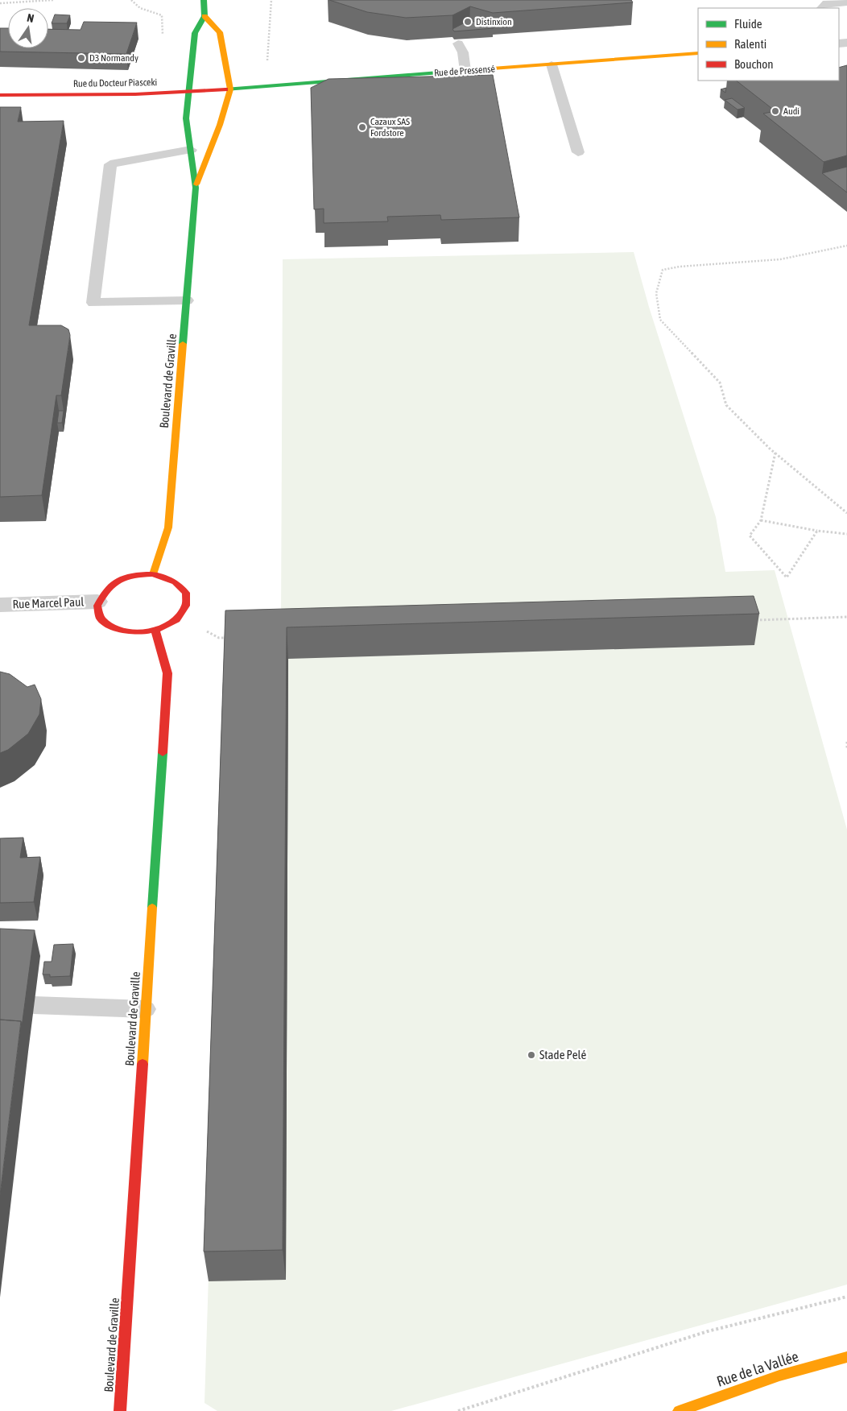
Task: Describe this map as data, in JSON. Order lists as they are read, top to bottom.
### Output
{
  "streets": {
    "street": [
      "Rue de Pressensé",
      "Rue du Docteur Piasceki",
      "Boulevard de Graville",
      "Rue Marcel Paul",
      "Rue de la Vallée"
    ]
  },
  "crossings": [
    ["Rue de Pressensé", "Rue du Docteur Piasceki"],
    ["Rue de Pressensé", "Boulevard de Graville"],
    ["Rue du Docteur Piasceki", "Boulevard de Graville"],
    ["Boulevard de Graville", "Rue Marcel Paul"]
  ],
  "places": [
    "Distinxion",
    "D3 Normandy",
    "Audi",
    "Cazaux SAS Fordstore",
    "Stade Pelé"
  ],
  "legend": ["Fluide", "Ralenti", "Bouchon"],
  "north": "top"
}
